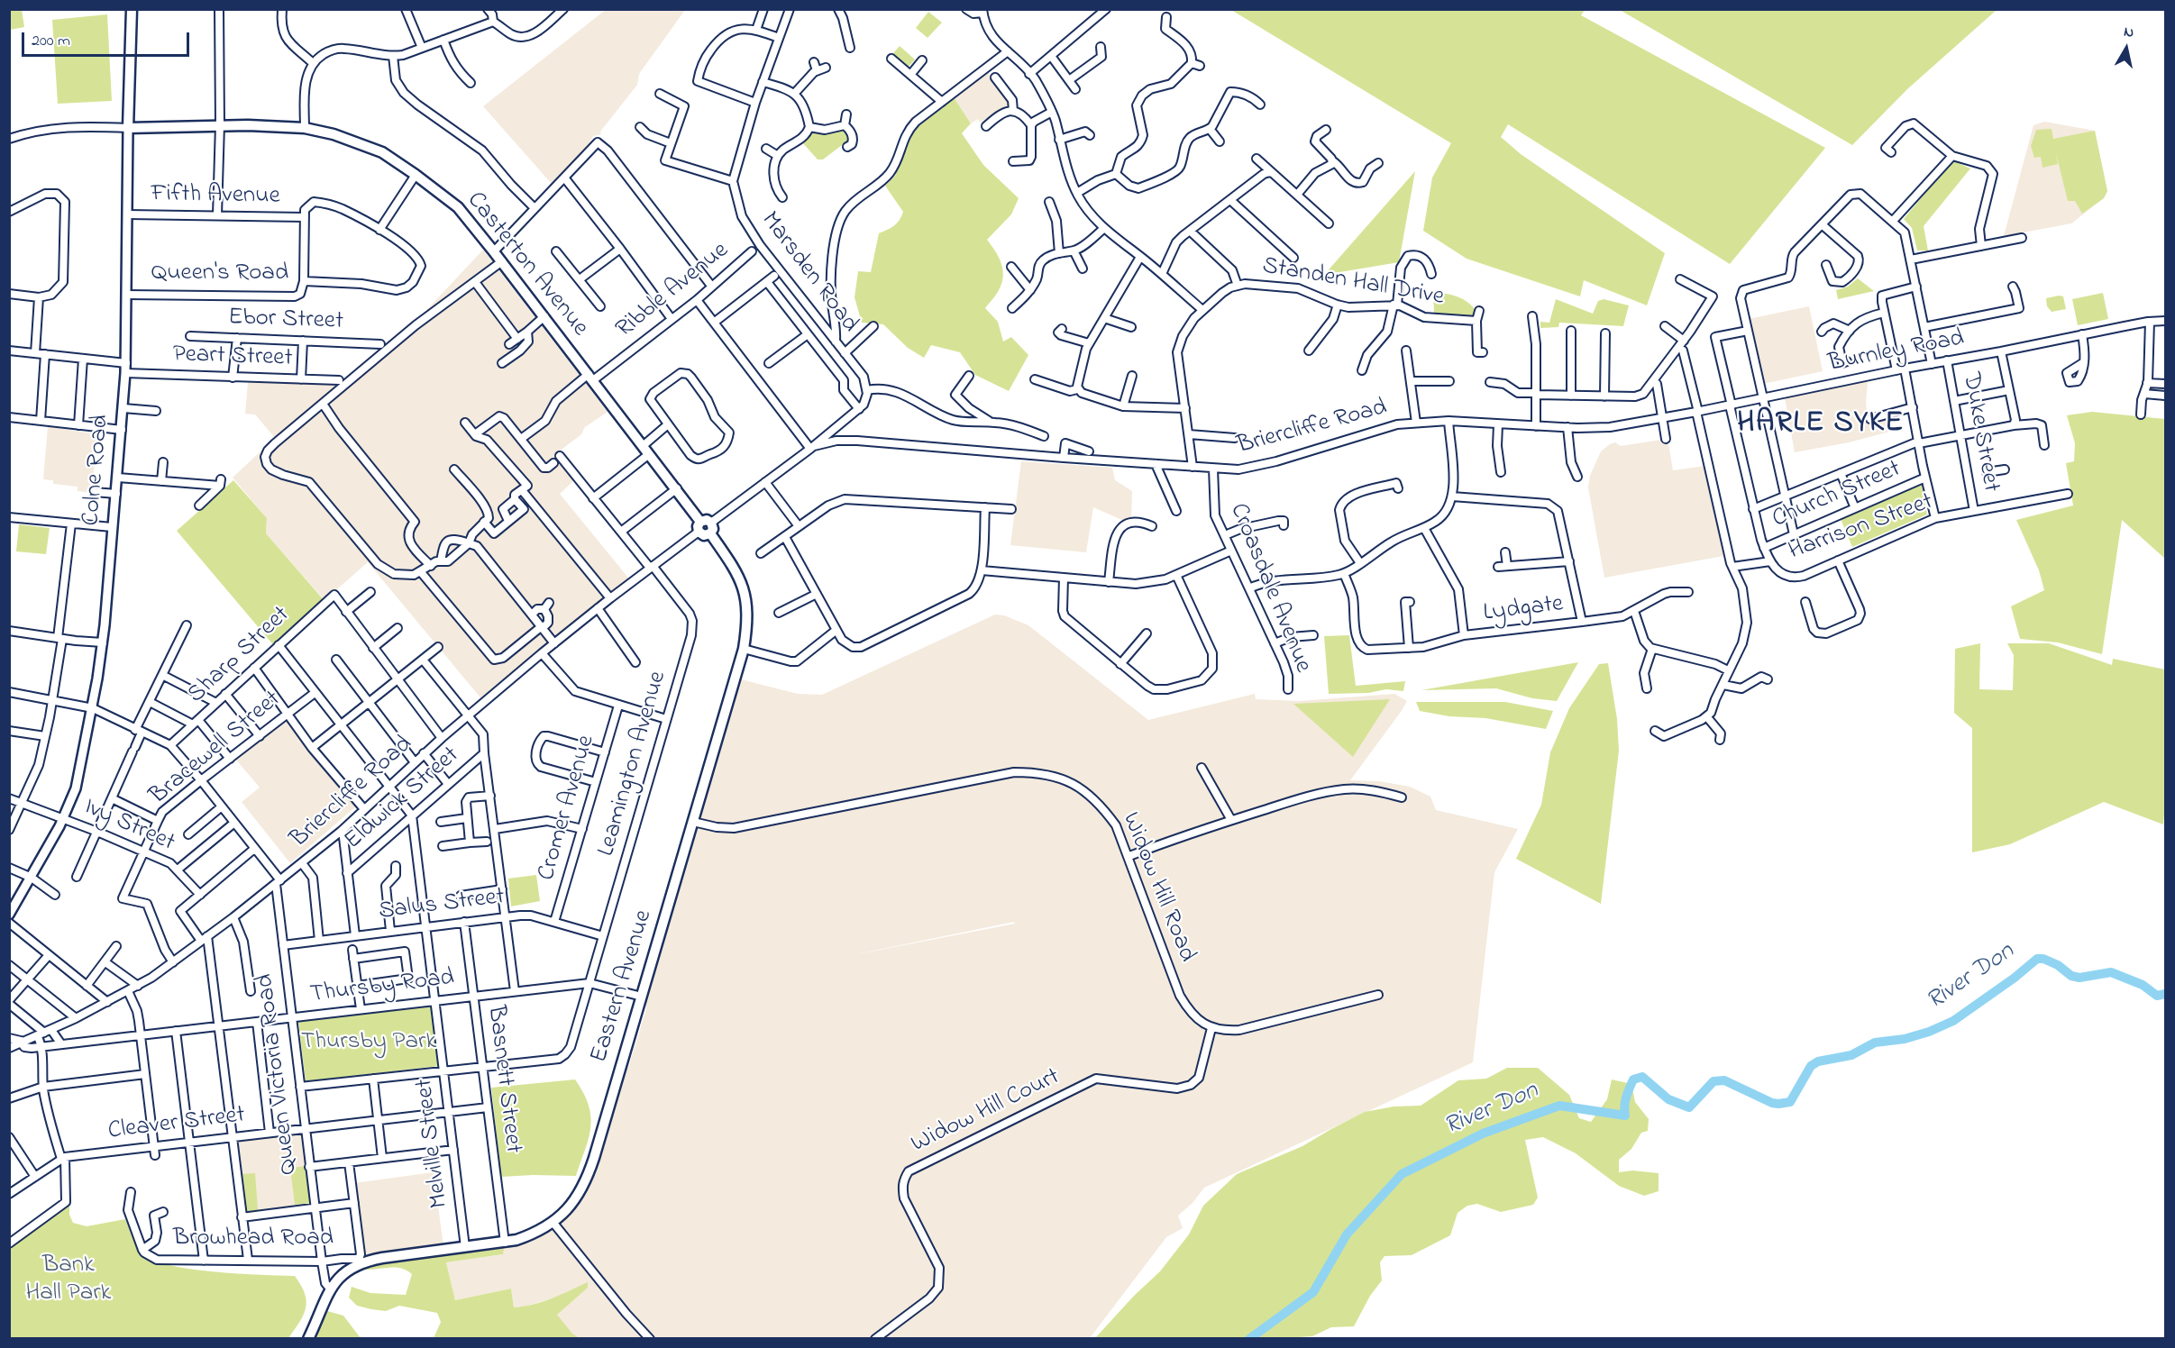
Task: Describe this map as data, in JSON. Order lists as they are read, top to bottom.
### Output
{
  "streets": {
    "highway": ["Casterton Avenue", "Colne Road", "Eastern Avenue"],
    "street": [
      "Fifth Avenue",
      "Marsden Road",
      "Queen's Road",
      "Standen Hall Drive",
      "Ribble Avenue",
      "Ebor Street",
      "Burnley Road",
      "Peart Street",
      "Briercliffe Road",
      "Duke Street",
      "Church Street",
      "Harrison Street",
      "Croasdale Avenue",
      "Lydgate",
      "Sharp Street",
      "Bracewell Street",
      "Leamington Avenue",
      "Eldwick Street",
      "Cromer Avenue",
      "Ivy Street",
      "Widow Hill Road",
      "Salus Street",
      "Thursby Road",
      "Queen Victoria Road",
      "Basnett Street",
      "Widow Hill Court",
      "Cleaver Street",
      "Melville Street",
      "Browhead Road"
    ]
  },
  "crossings": [
    ["Fifth Avenue", "Colne Road"],
    ["Casterton Avenue", "Ribble Avenue"],
    ["Casterton Avenue", "Briercliffe Road"],
    ["Casterton Avenue", "Colne Road"],
    ["Casterton Avenue", "Eastern Avenue"],
    ["Queen's Road", "Colne Road"],
    ["Standen Hall Drive", "Briercliffe Road"],
    ["Burnley Road", "Briercliffe Road"],
    ["Burnley Road", "Duke Street"],
    ["Peart Street", "Colne Road"],
    ["Briercliffe Road", "Croasdale Avenue"],
    ["Briercliffe Road", "Bracewell Street"],
    ["Briercliffe Road", "Leamington Avenue"],
    ["Briercliffe Road", "Eastern Avenue"],
    ["Briercliffe Road", "Thursby Road"],
    ["Briercliffe Road", "Queen Victoria Road"],
    ["Duke Street", "Harrison Street"],
    ["Colne Road", "Ivy Street"],
    ["Bracewell Street", "Ivy Street"],
    ["Leamington Avenue", "Salus Street"],
    ["Leamington Avenue", "Thursby Road"],
    ["Leamington Avenue", "Basnett Street"],
    ["Eldwick Street", "Melville Street"],
    ["Cromer Avenue", "Salus Street"],
    ["Widow Hill Road", "Eastern Avenue"],
    ["Widow Hill Road", "Widow Hill Court"],
    ["Salus Street", "Queen Victoria Road"],
    ["Salus Street", "Basnett Street"],
    ["Salus Street", "Melville Street"],
    ["Eastern Avenue", "Thursby Road"],
    ["Eastern Avenue", "Queen Victoria Road"],
    ["Eastern Avenue", "Basnett Street"],
    ["Eastern Avenue", "Melville Street"],
    ["Eastern Avenue", "Browhead Road"],
    ["Thursby Road", "Queen Victoria Road"],
    ["Thursby Road", "Basnett Street"],
    ["Thursby Road", "Melville Street"],
    ["Queen Victoria Road", "Cleaver Street"],
    ["Queen Victoria Road", "Browhead Road"],
    ["Basnett Street", "Cleaver Street"],
    ["Cleaver Street", "Melville Street"]
  ],
  "districts": ["HARLE SYKE"],
  "water": ["River Don"],
  "parks": ["Thursby Park", "Bank Hall Park"],
  "scale_bar": "200 m",
  "north": "top"
}
